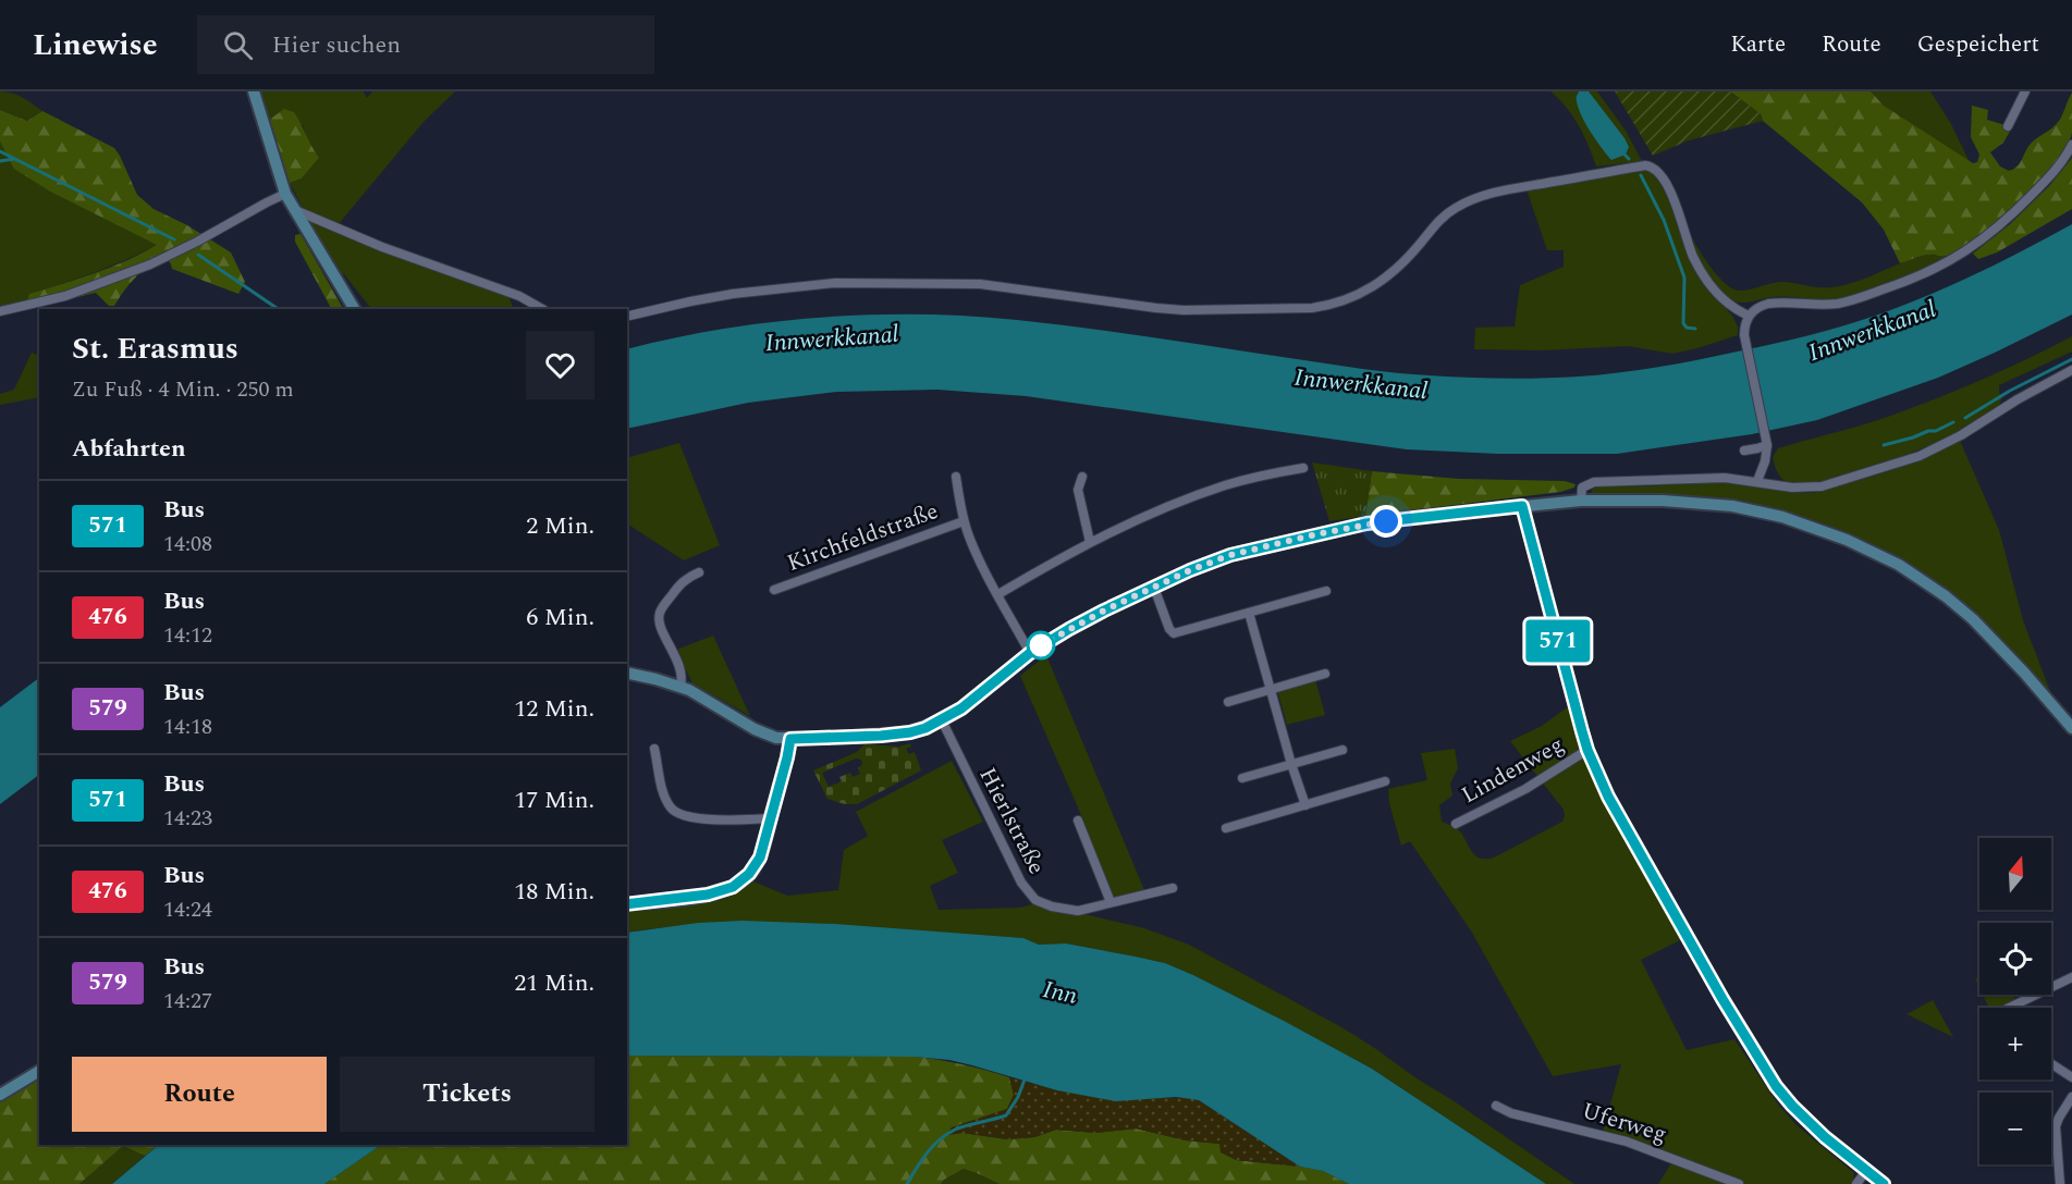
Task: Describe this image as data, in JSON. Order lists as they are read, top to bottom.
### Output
{
  "streets": {
    "street": [
      "Kirchfeldstraße",
      "Lindenweg",
      "Hierlstraße",
      "Uferweg"
    ]
  },
  "water": ["Innwerkkanal", "Inn"],
  "lines": ["bus line 571"],
  "north": "top",
  "page": {
    "header": "Linewise",
    "search": "Hier suchen",
    "nav": ["Karte", "Route", "Gespeichert"],
    "on_map": "571",
    "heading": [
      ["St. Erasmus", "Zu Fuß · 4 Min. · 250 m"],
      "Abfahrten"
    ],
    "list": [
      {
        "mark": "571",
        "name": "Bus",
        "note": "14:08",
        "value": "2 Min."
      },
      {
        "mark": "476",
        "name": "Bus",
        "note": "14:12",
        "value": "6 Min."
      },
      {
        "mark": "579",
        "name": "Bus",
        "note": "14:18",
        "value": "12 Min."
      },
      {
        "mark": "571",
        "name": "Bus",
        "note": "14:23",
        "value": "17 Min."
      },
      {
        "mark": "476",
        "name": "Bus",
        "note": "14:24",
        "value": "18 Min."
      },
      {
        "mark": "579",
        "name": "Bus",
        "note": "14:27",
        "value": "21 Min."
      }
    ],
    "map_buttons": ["+", "−"],
    "buttons": ["Route", "Tickets"]
  }
}
